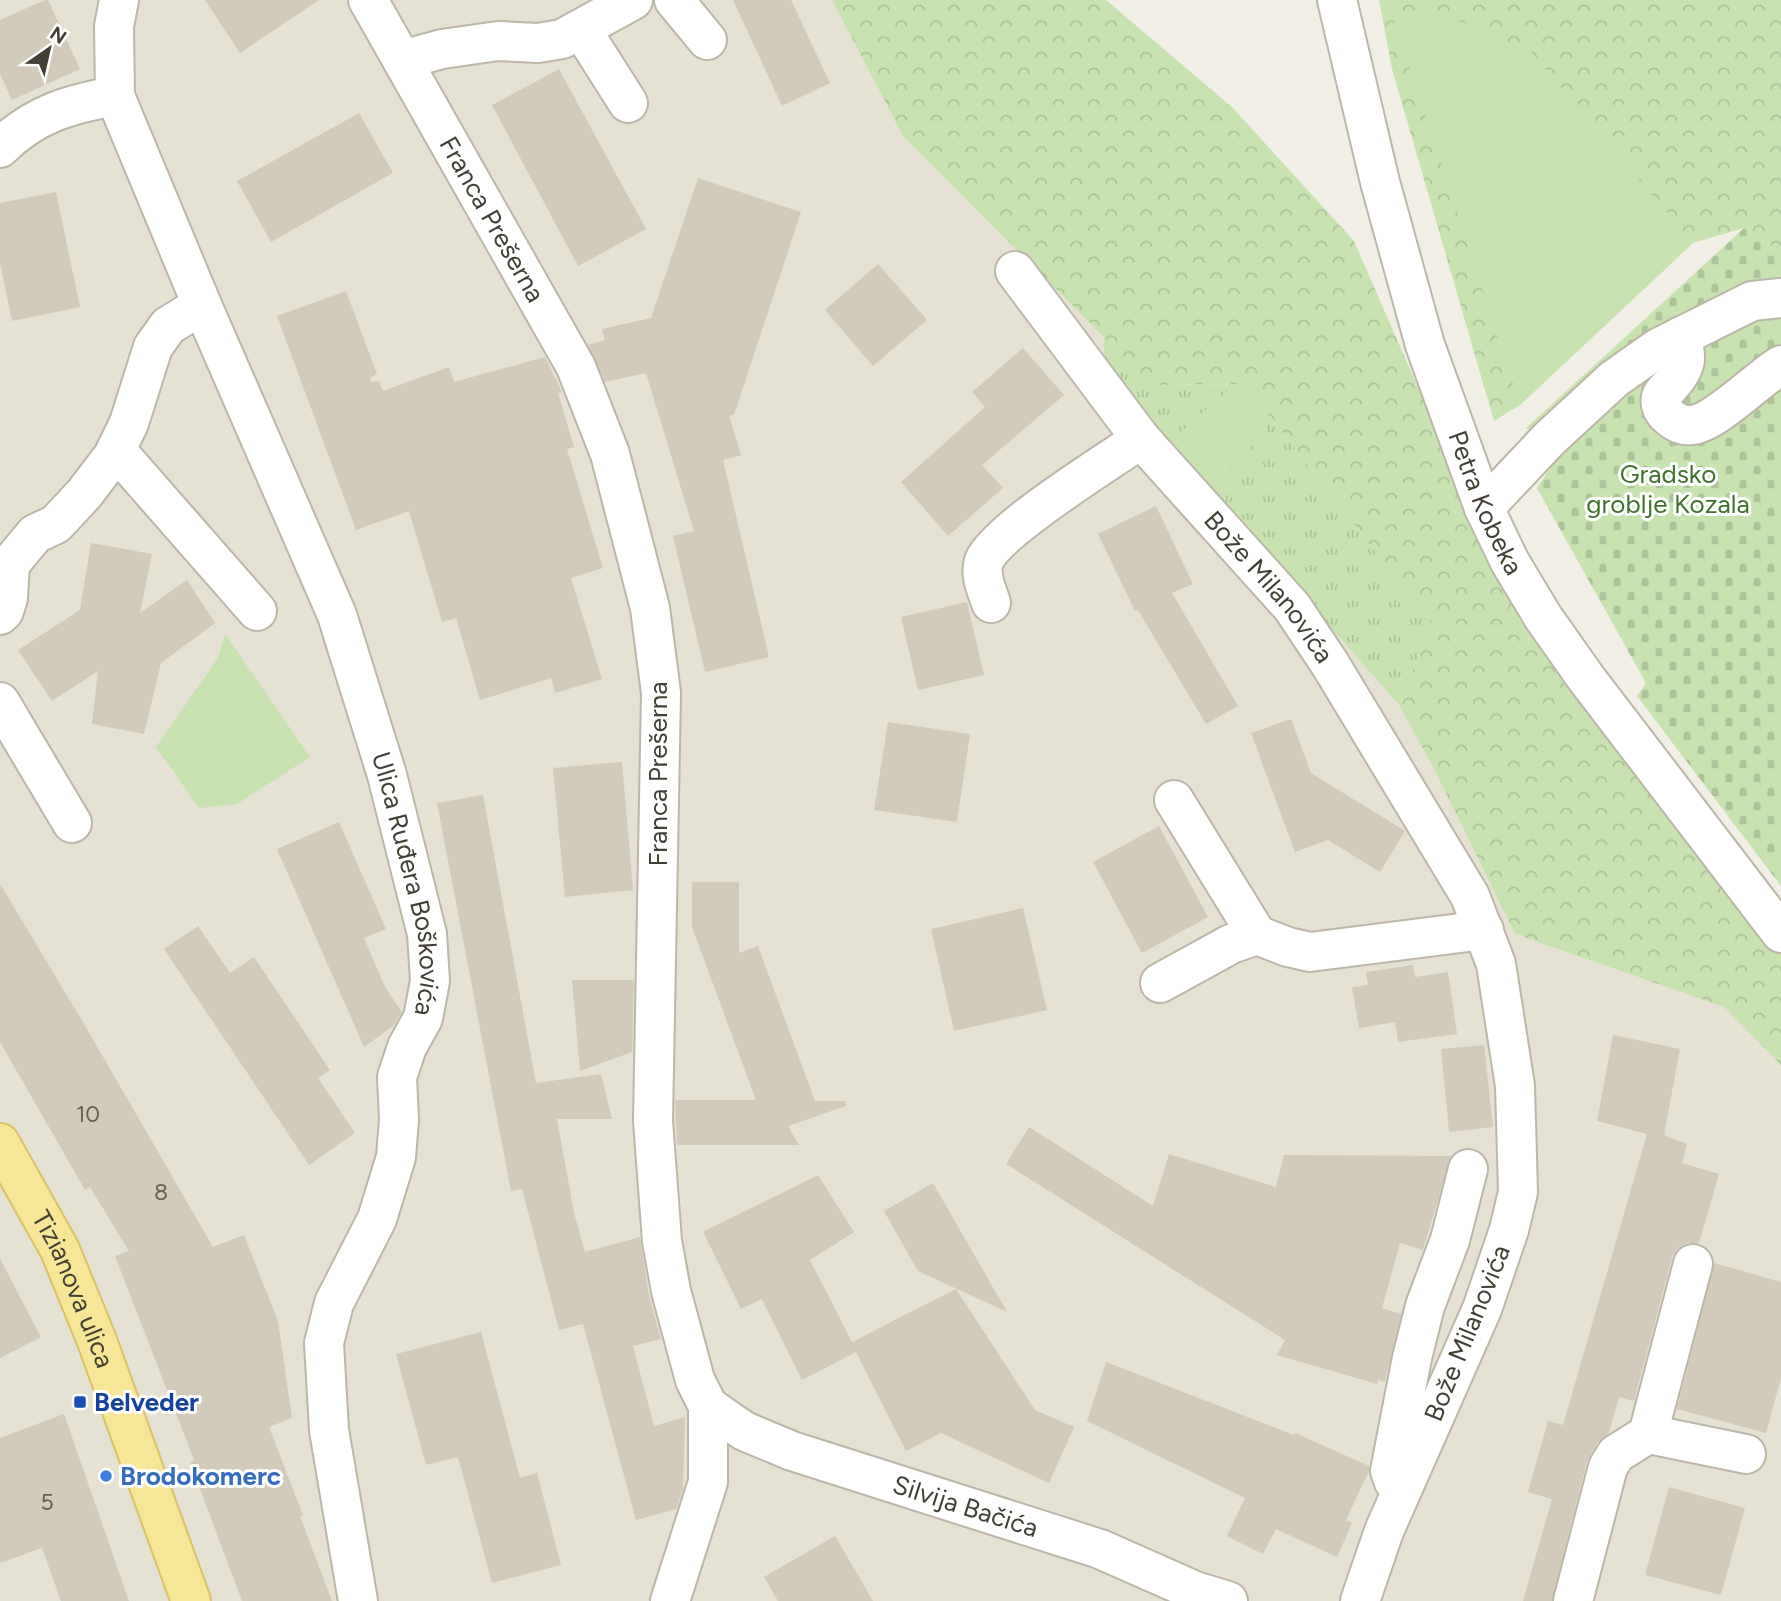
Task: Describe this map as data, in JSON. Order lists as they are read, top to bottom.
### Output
{
  "streets": {
    "main road": ["Tizianova ulica"],
    "street": [
      "Franca Prešerna",
      "Petra Kobeka",
      "Bože Milanovića",
      "Ulica Ruđera Boškovića",
      "Silvija Bačića"
    ]
  },
  "crossings": [
    ["Franca Prešerna", "Silvija Bačića"]
  ],
  "parks": ["Gradsko groblje Kozala"],
  "places": {
    "transit": ["Belveder"],
    "other": ["Brodokomerc"]
  },
  "house_numbers": ["10", "8", "5"],
  "north": "top right"
}
